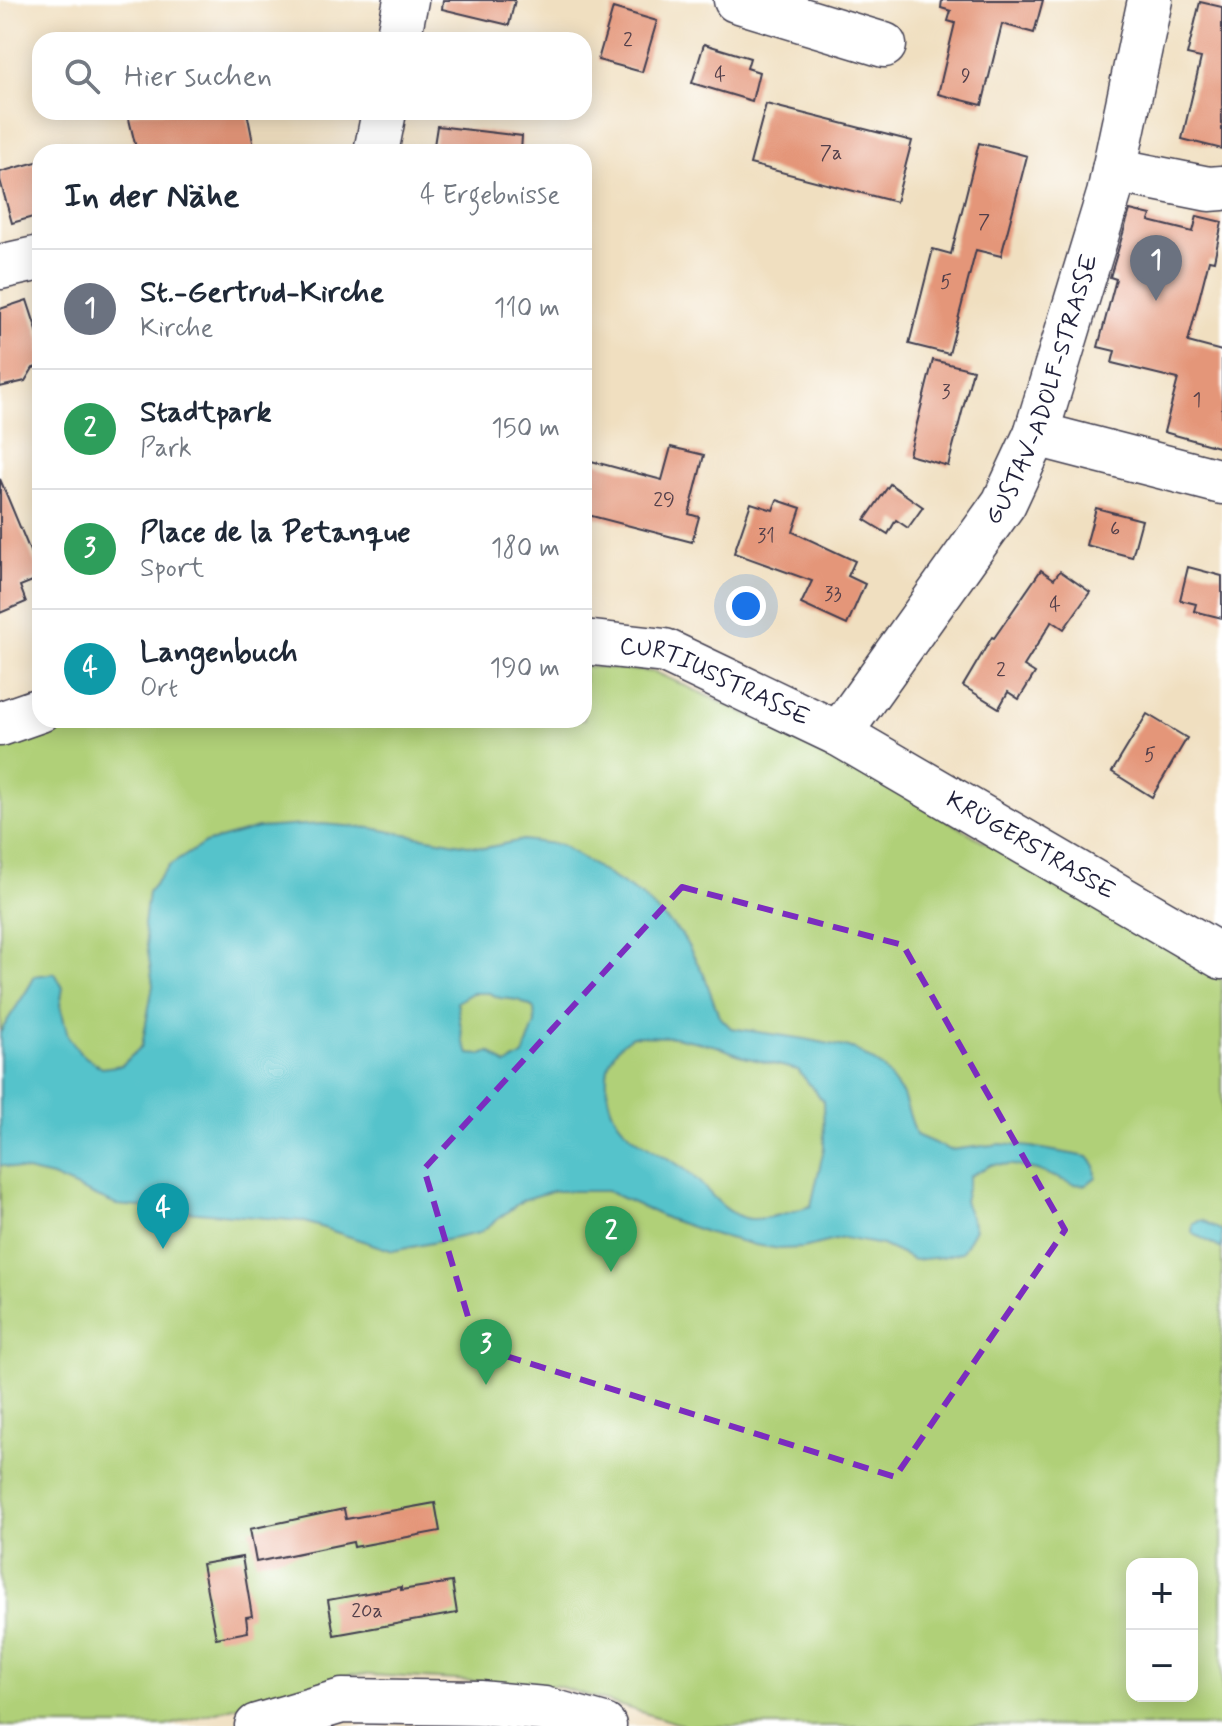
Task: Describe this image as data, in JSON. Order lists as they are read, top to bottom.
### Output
{
  "streets": {
    "street": ["GUSTAV-ADOLF-STRASSE", "CURTIUSSTRASSE", "KRÜGERSTRASSE"]
  },
  "crossings": [
    ["GUSTAV-ADOLF-STRASSE", "CURTIUSSTRASSE"],
    ["GUSTAV-ADOLF-STRASSE", "KRÜGERSTRASSE"],
    ["CURTIUSSTRASSE", "KRÜGERSTRASSE"]
  ],
  "house_numbers": [
    "2",
    "4",
    "9",
    "7a",
    "7",
    "5",
    "3",
    "1",
    "29",
    "6",
    "31",
    "33",
    "4",
    "2",
    "5",
    "20a"
  ],
  "page": {
    "search": "Hier suchen",
    "heading": ["In der Nähe", "4 Ergebnisse"],
    "pins": [
      "1",
      "4",
      "2",
      "3"
    ],
    "list": [
      {
        "mark": "1",
        "name": "St.-Gertrud-Kirche",
        "note": "Kirche",
        "value": "110 m"
      },
      {
        "mark": "2",
        "name": "Stadtpark",
        "note": "Park",
        "value": "150 m"
      },
      {
        "mark": "3",
        "name": "Place de la Petanque",
        "note": "Sport",
        "value": "180 m"
      },
      {
        "mark": "4",
        "name": "Langenbuch",
        "note": "Ort",
        "value": "190 m"
      }
    ],
    "map_buttons": ["+", "−"]
  }
}
